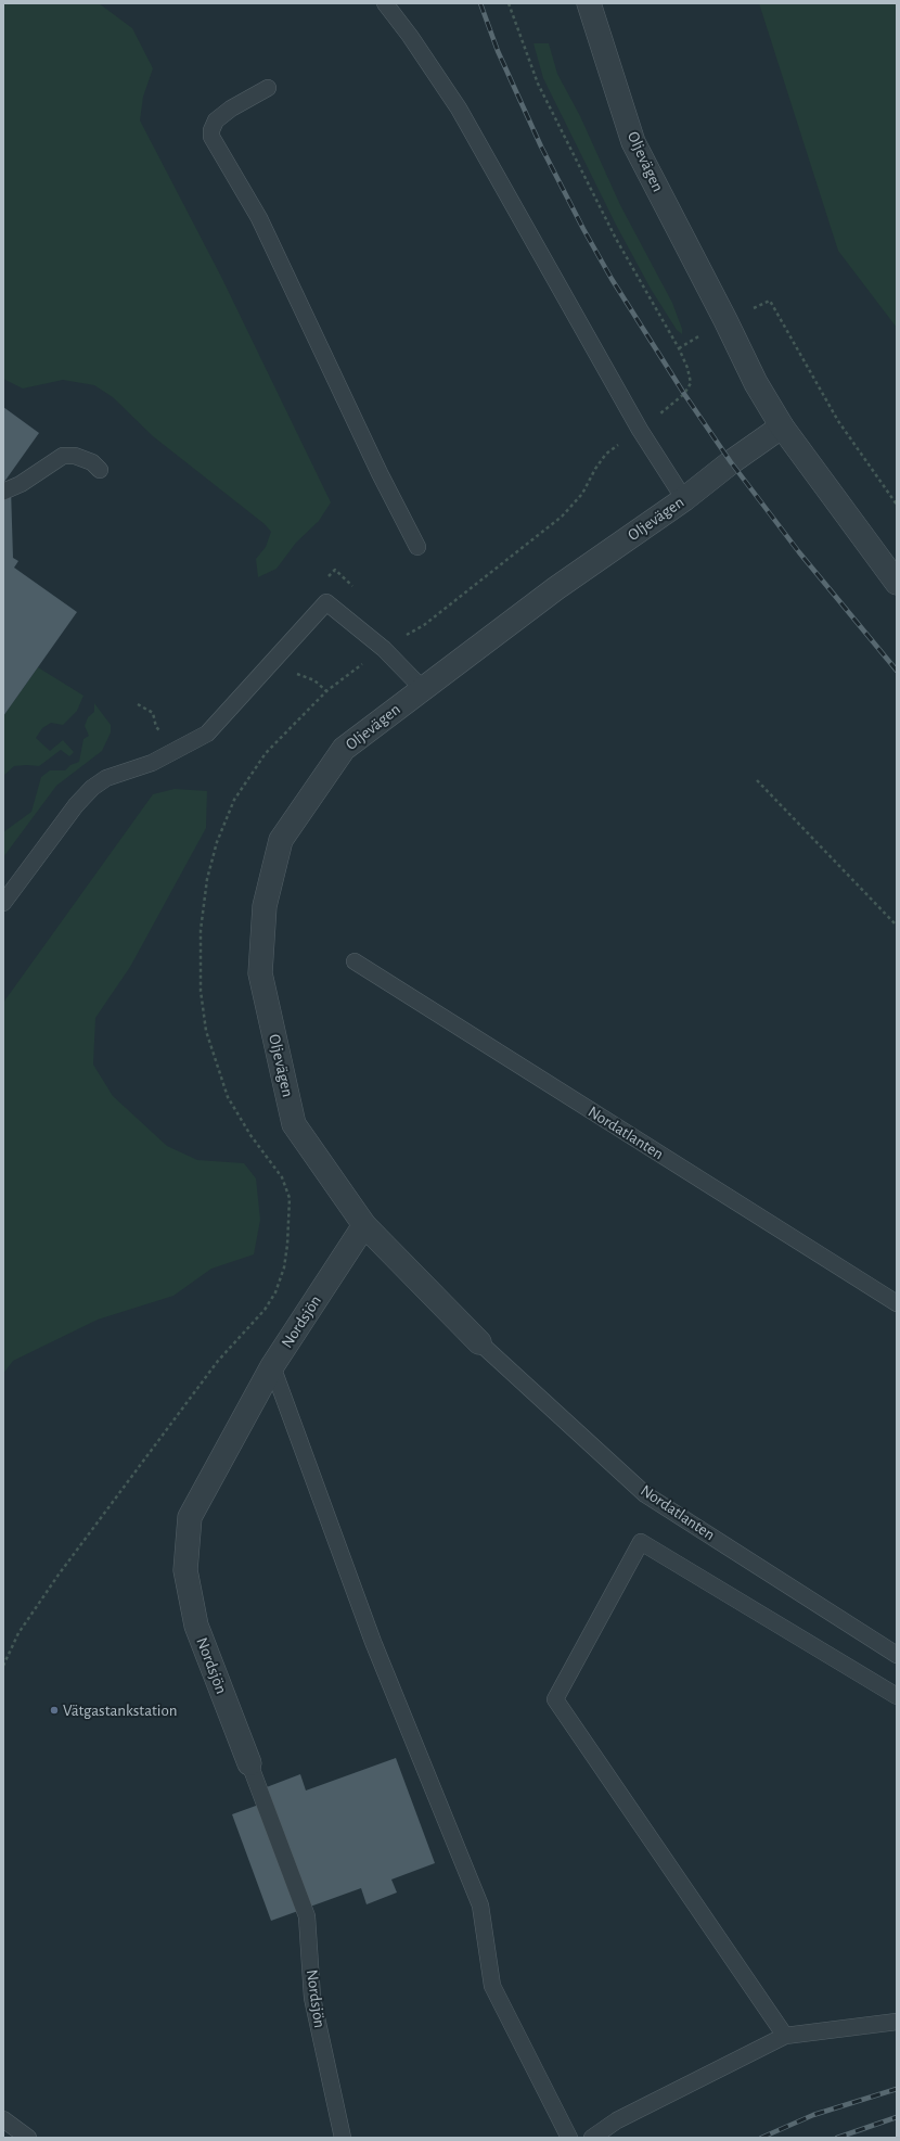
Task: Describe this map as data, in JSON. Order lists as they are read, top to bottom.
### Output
{
  "streets": {
    "street": ["Oljevägen", "Nordsjön"],
    "lane": ["Nordatlanten"]
  },
  "crossings": [
    ["Oljevägen", "Nordatlanten"],
    ["Oljevägen", "Nordsjön"]
  ],
  "places": ["Vätgastankstation"]
}
